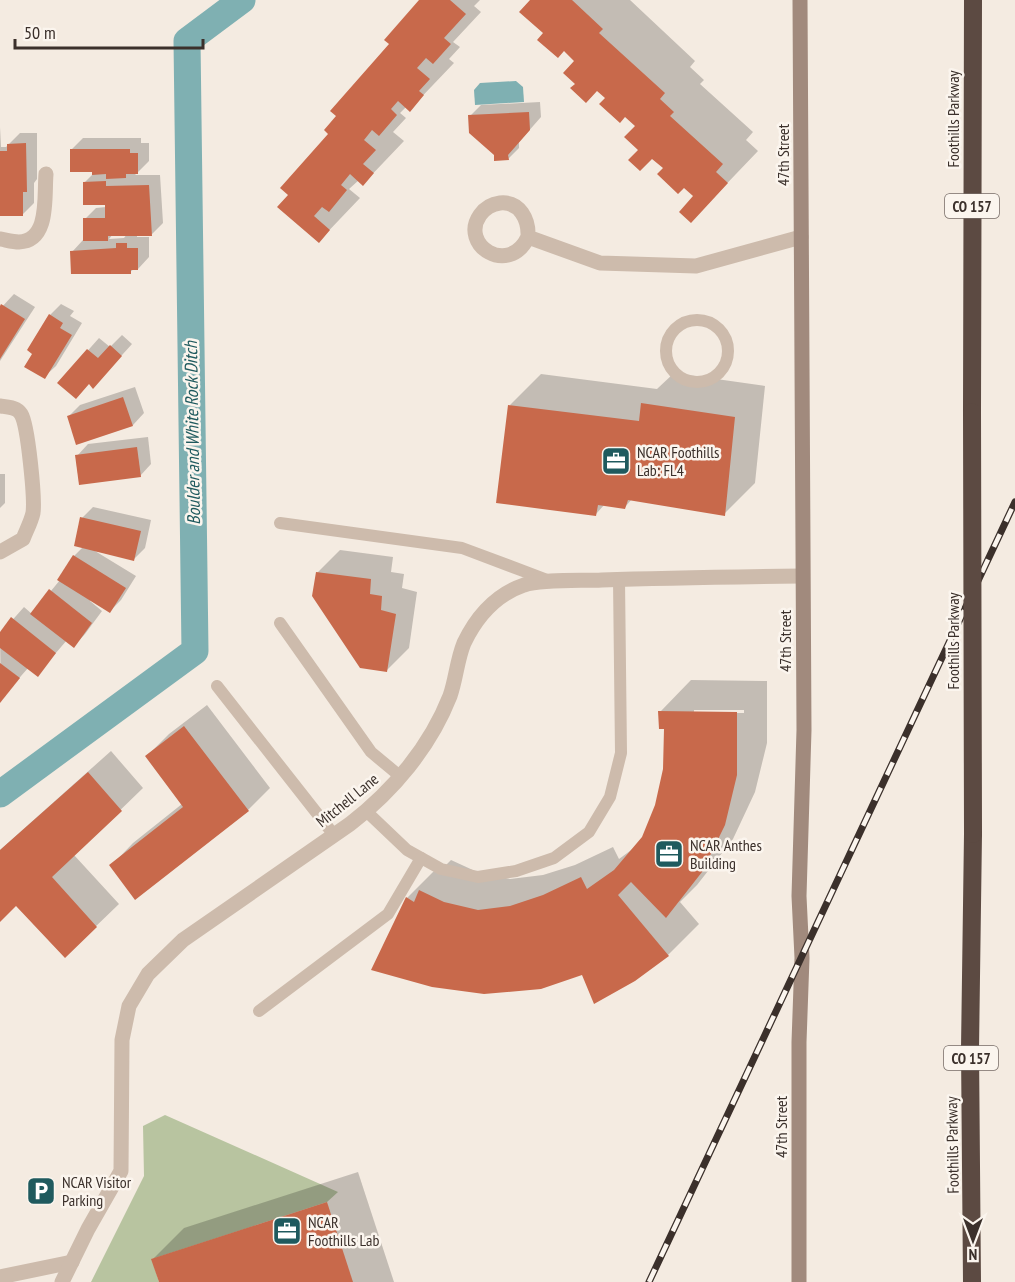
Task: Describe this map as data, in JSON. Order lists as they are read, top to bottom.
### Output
{
  "streets": {
    "highway": ["Foothills Parkway", "CO 157"],
    "street": ["47th Street", "Mitchell Lane"]
  },
  "crossings": [
    ["47th Street", "Mitchell Lane"]
  ],
  "water": ["Boulder and White Rock Ditch"],
  "places": {
    "office": ["NCAR Foothills Lab: FL4", "NCAR Anthes Building", "NCAR Foothills Lab"],
    "parking": ["NCAR Visitor Parking"]
  },
  "scale_bar": "50 m",
  "north": "bottom"
}
